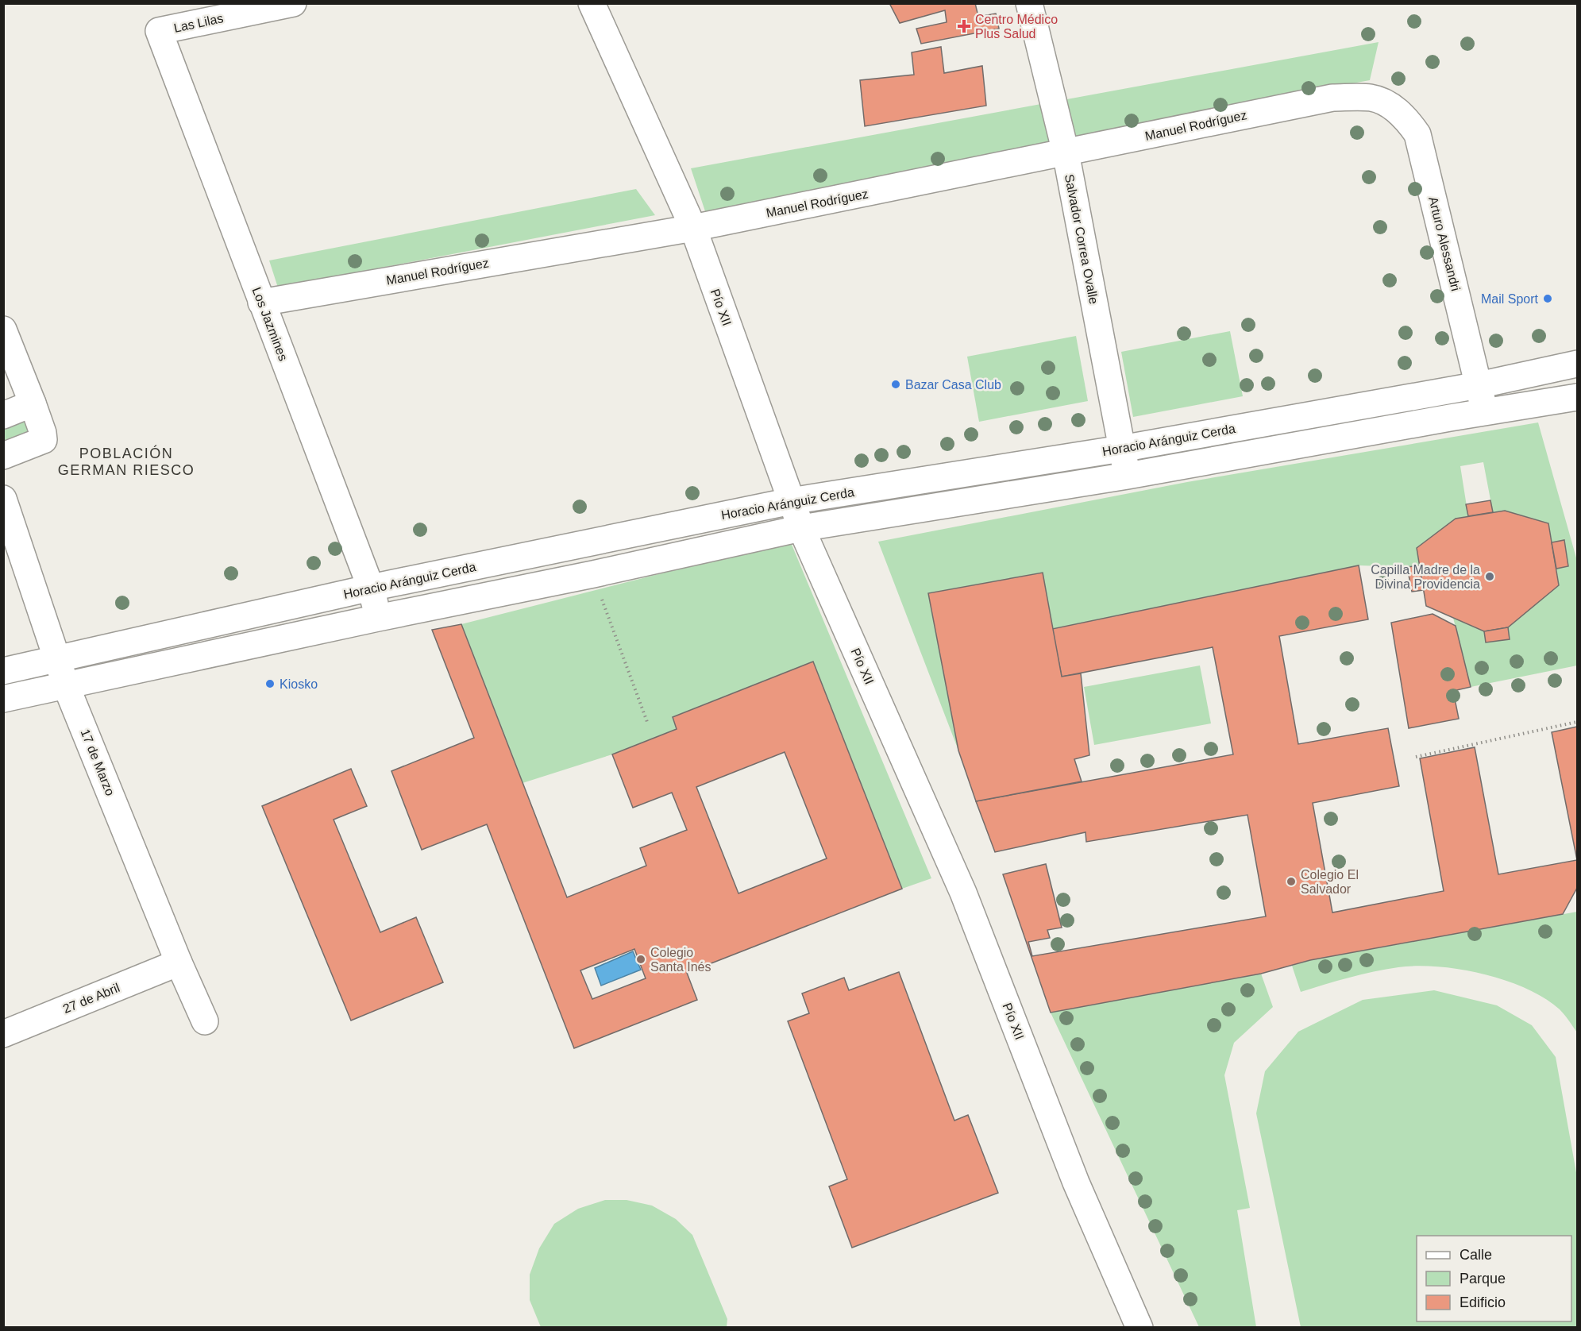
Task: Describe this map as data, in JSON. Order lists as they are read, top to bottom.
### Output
{
  "streets": {
    "street": [
      "Las Lilas",
      "Manuel Rodríguez",
      "Salvador Correa Ovalle",
      "Arturo Alessandri",
      "Pío XII",
      "Los Jazmines",
      "Horacio Aránguiz Cerda",
      "17 de Marzo",
      "27 de Abril"
    ]
  },
  "crossings": [
    ["Las Lilas", "Los Jazmines"],
    ["Manuel Rodríguez", "Salvador Correa Ovalle"],
    ["Manuel Rodríguez", "Arturo Alessandri"],
    ["Manuel Rodríguez", "Pío XII"],
    ["Manuel Rodríguez", "Los Jazmines"],
    ["Salvador Correa Ovalle", "Horacio Aránguiz Cerda"],
    ["Arturo Alessandri", "Horacio Aránguiz Cerda"],
    ["Pío XII", "Horacio Aránguiz Cerda"],
    ["Los Jazmines", "Horacio Aránguiz Cerda"],
    ["Horacio Aránguiz Cerda", "17 de Marzo"],
    ["17 de Marzo", "27 de Abril"]
  ],
  "districts": ["POBLACIÓN GERMAN RIESCO"],
  "places": {
    "health": ["Centro Médico Plus Salud"],
    "other": [
      "Mail Sport",
      "Bazar Casa Club",
      "Capilla Madre de la Divina Providencia",
      "Kiosko",
      "Colegio El Salvador",
      "Colegio Santa Inés"
    ]
  },
  "legend": ["Calle", "Parque", "Edificio"]
}
